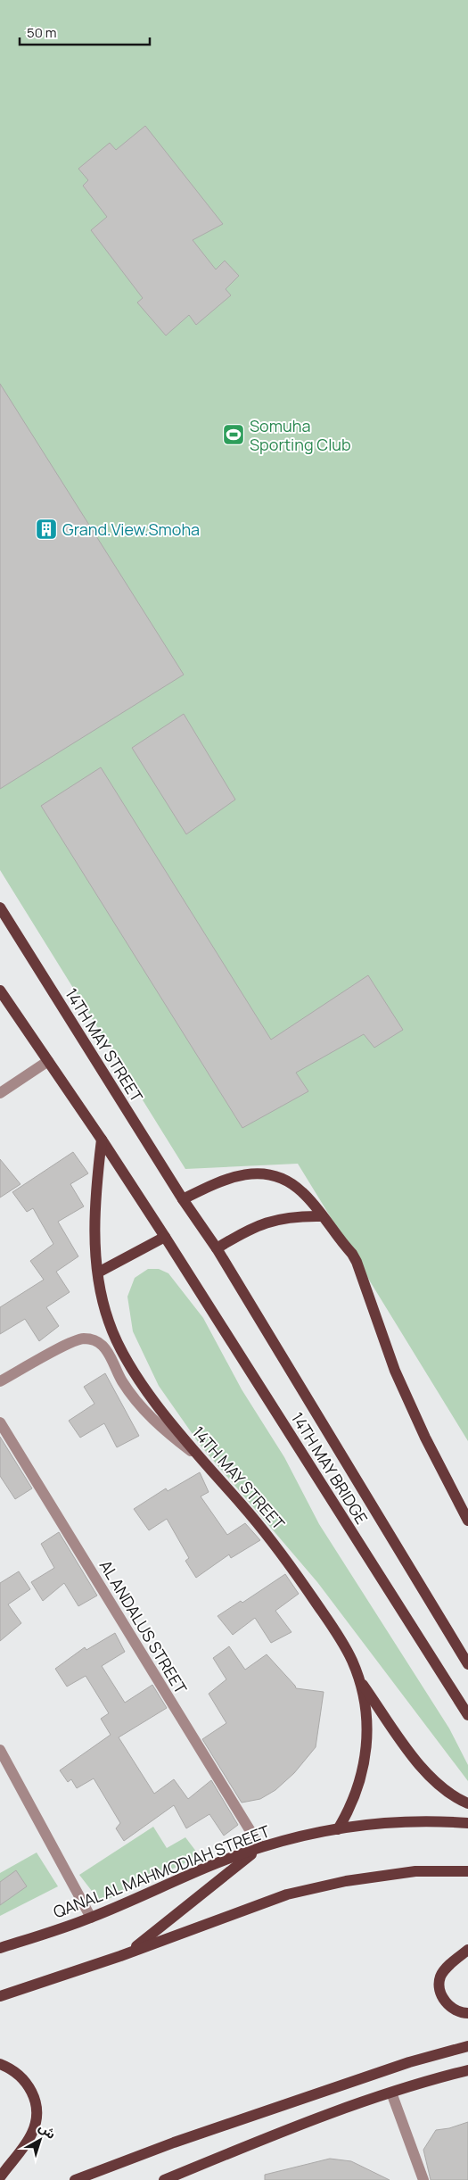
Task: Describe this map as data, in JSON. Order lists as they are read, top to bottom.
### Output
{
  "streets": {
    "main road": ["14TH MAY STREET", "14TH MAY BRIDGE", "QANAL AL MAHMODIAH STREET"],
    "street": ["AL ANDALUS STREET"]
  },
  "crossings": [
    ["14TH MAY STREET", "14TH MAY BRIDGE"],
    ["14TH MAY STREET", "QANAL AL MAHMODIAH STREET"],
    ["AL ANDALUS STREET", "QANAL AL MAHMODIAH STREET"]
  ],
  "places": {
    "sports": ["Somuha Sporting Club"],
    "building": ["Grand.View.Smoha"]
  },
  "scale_bar": "50 m",
  "north": "top right"
}
